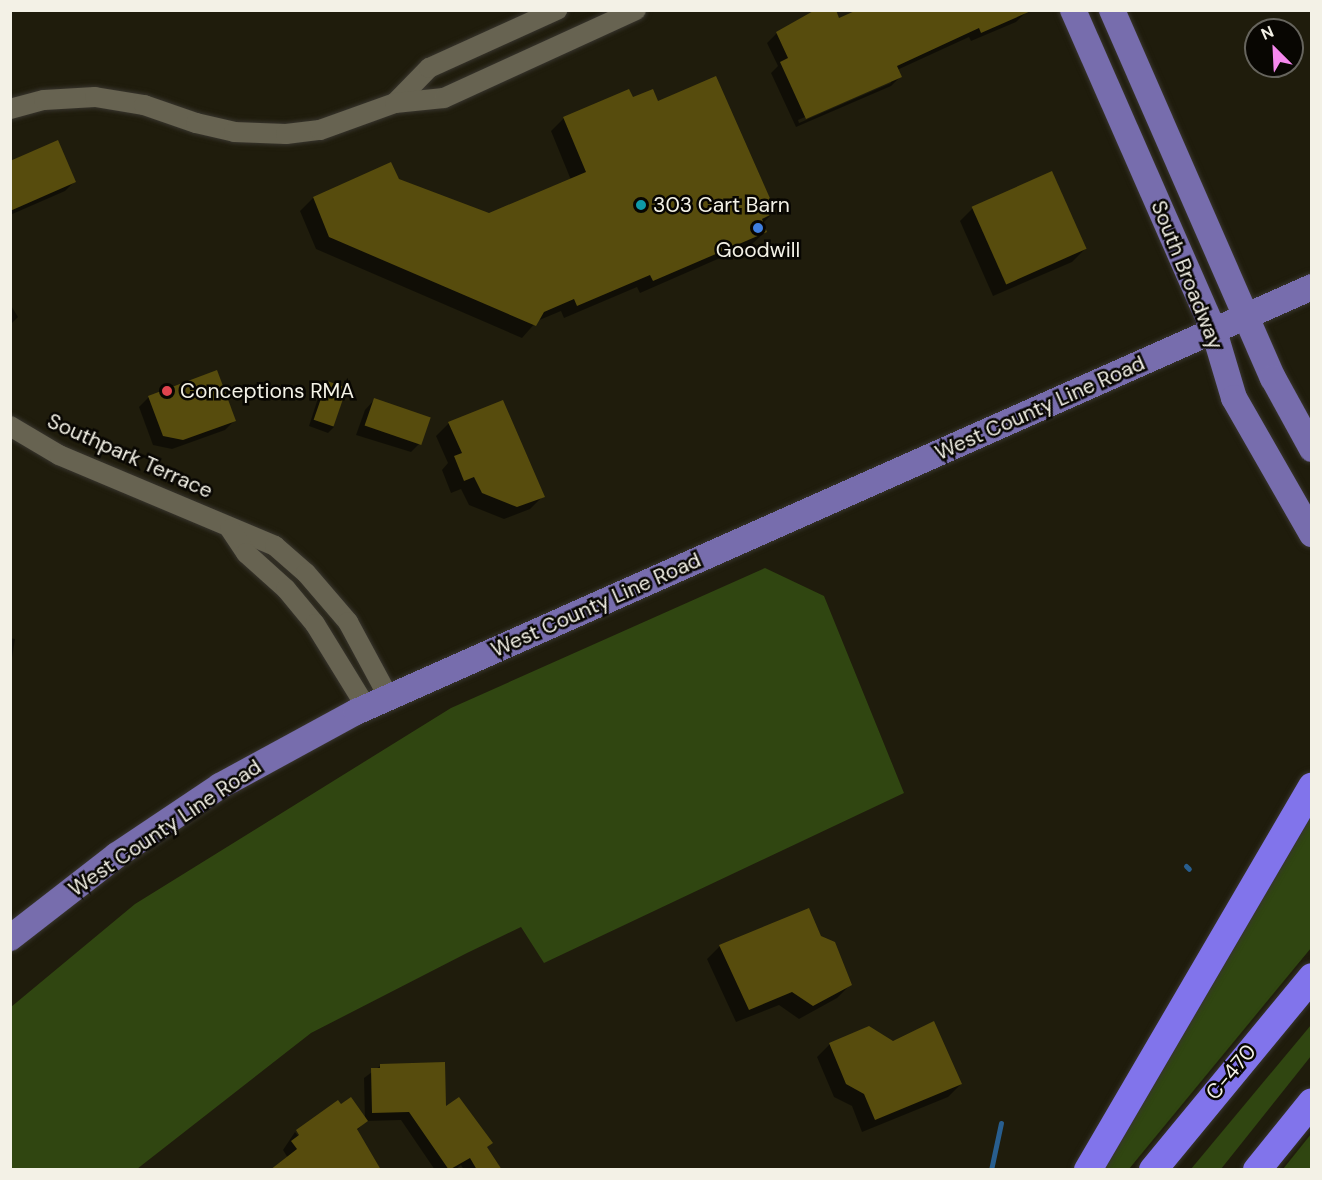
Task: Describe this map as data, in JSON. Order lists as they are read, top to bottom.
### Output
{
  "streets": {
    "highway": ["C-470"],
    "main road": ["South Broadway", "West County Line Road"],
    "street": ["Southpark Terrace"]
  },
  "crossings": [
    ["South Broadway", "West County Line Road"],
    ["West County Line Road", "Southpark Terrace"]
  ],
  "places": ["303 Cart Barn", "Goodwill", "Conceptions RMA"],
  "north": "top left"
}
